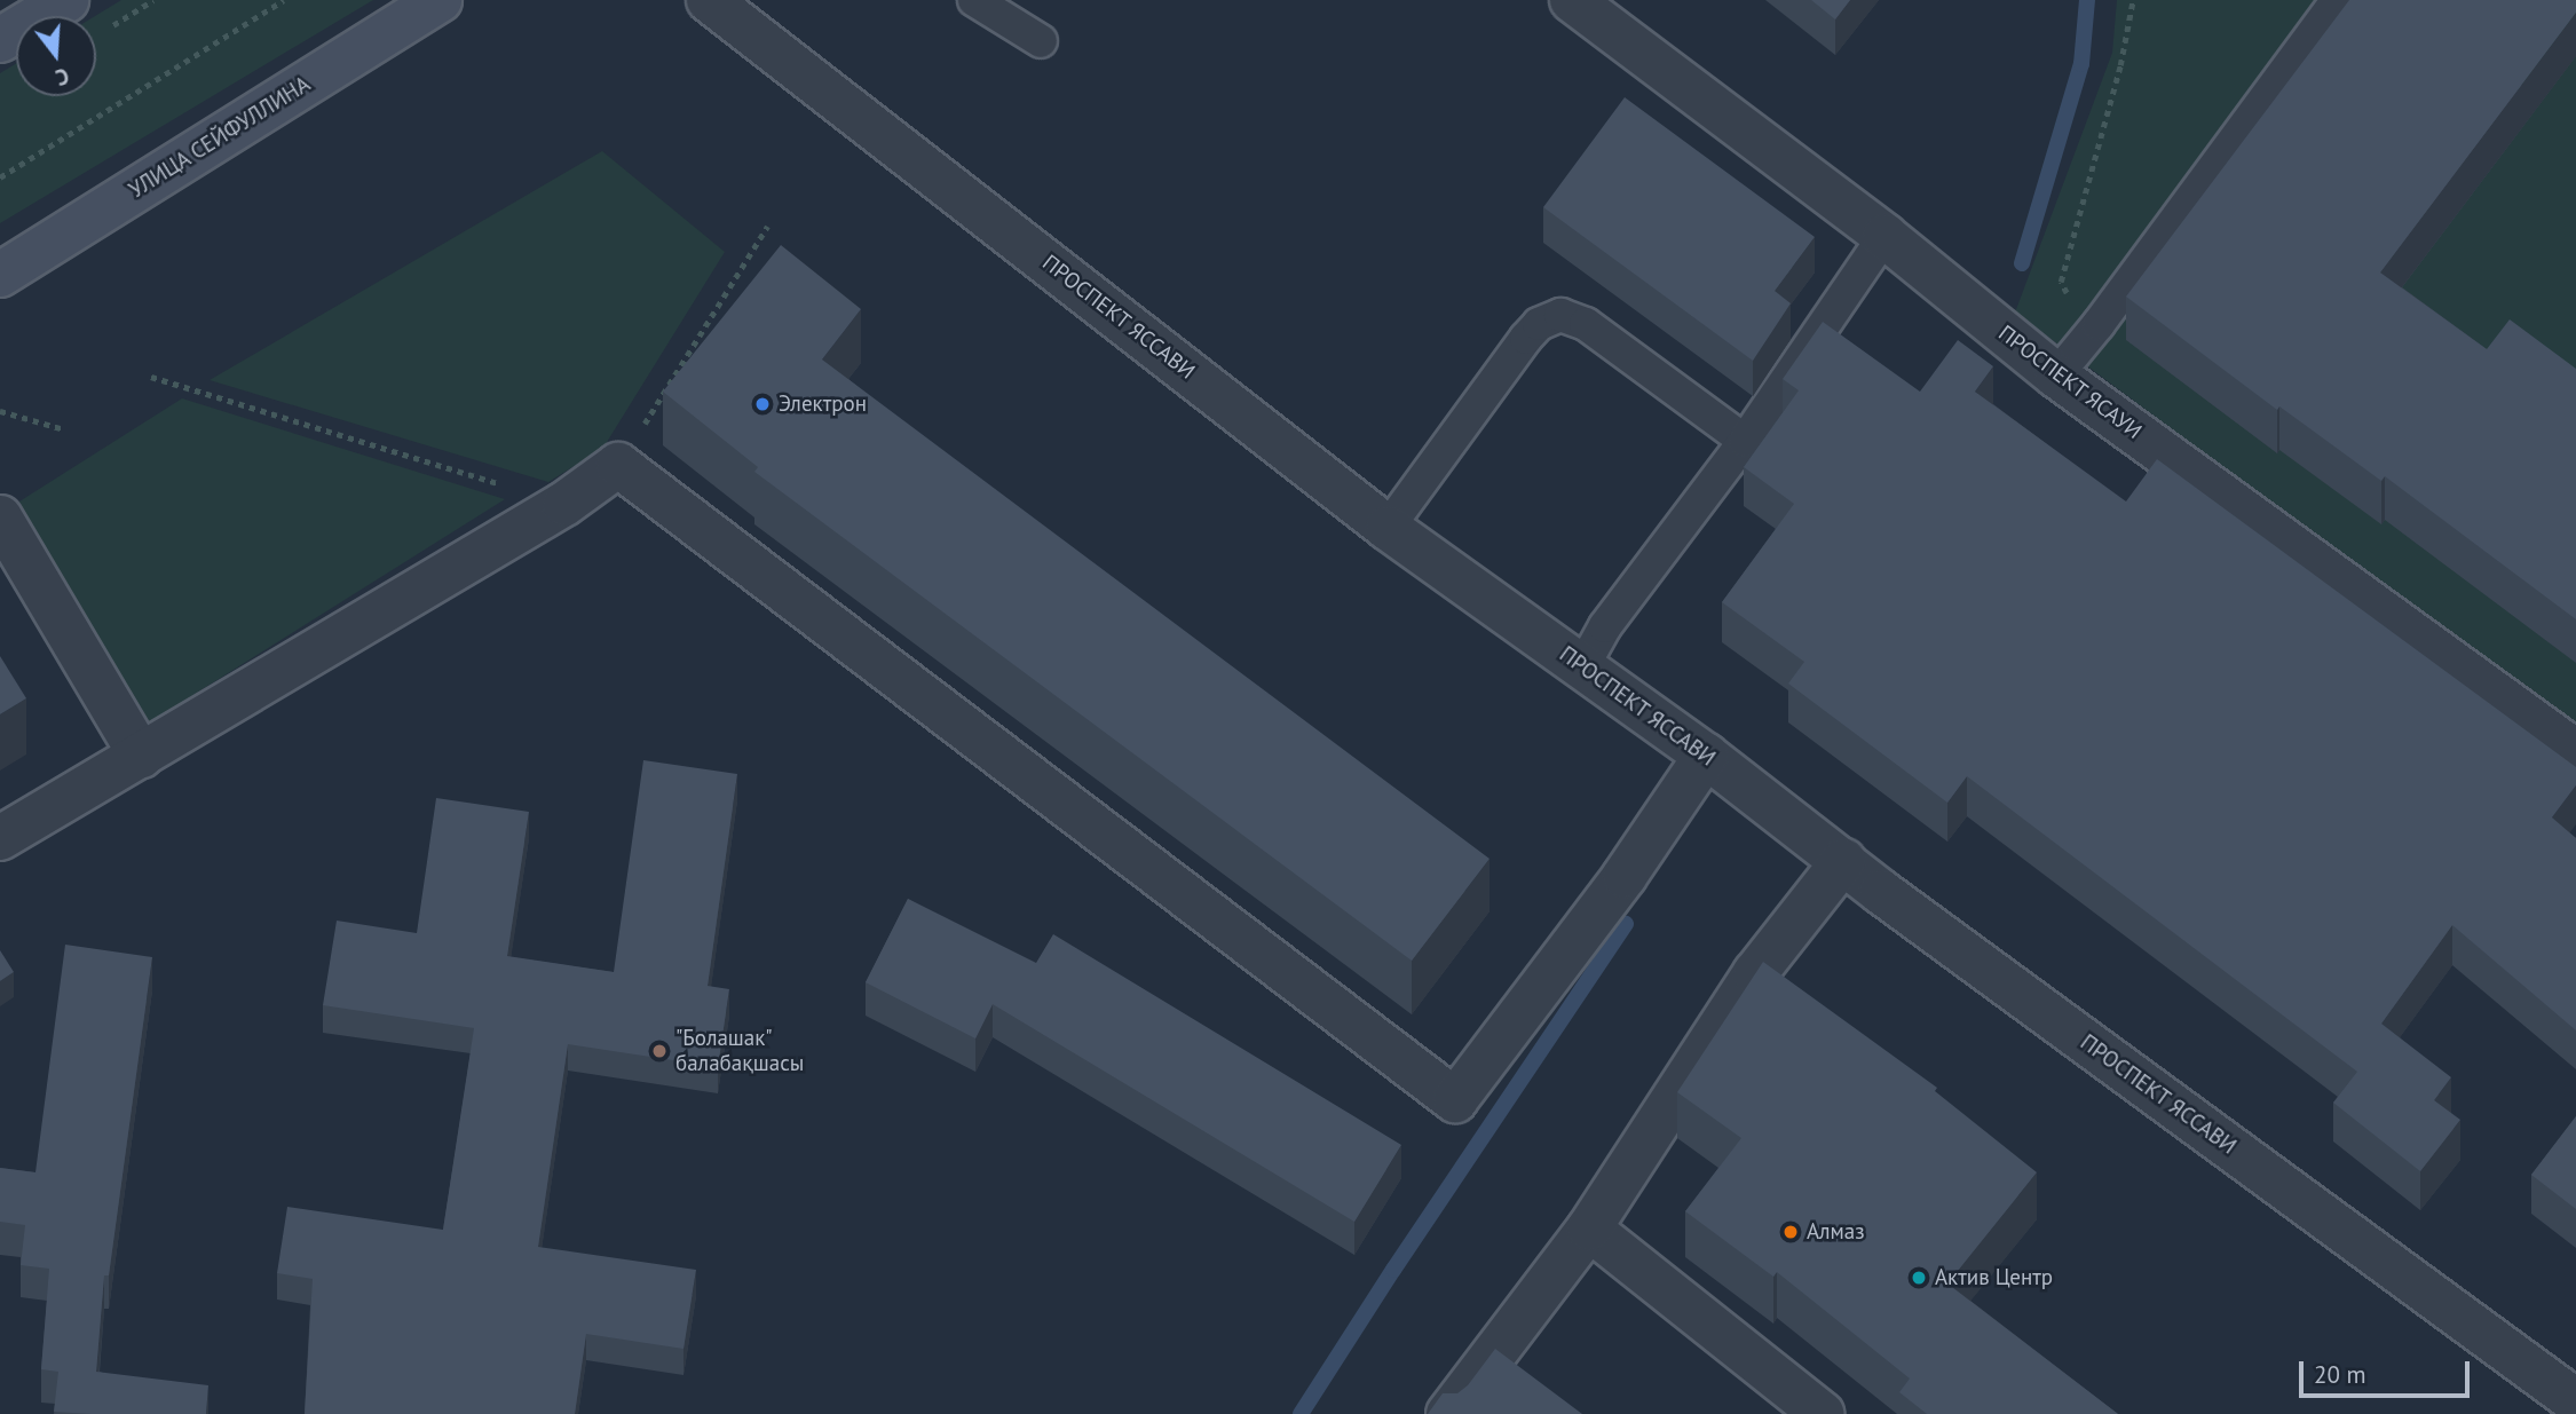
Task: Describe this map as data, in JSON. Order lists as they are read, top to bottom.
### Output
{
  "streets": {
    "main road": ["УЛИЦА СЕЙФУЛЛИНА"],
    "street": ["ПРОСПЕКТ ЯССАВИ", "ПРОСПЕКТ ЯСАУИ"]
  },
  "places": [
    "Электрон",
    "\"Болашак\" балабақшасы",
    "Алмаз",
    "Актив Центр"
  ],
  "scale_bar": "20 m",
  "north": "bottom"
}
